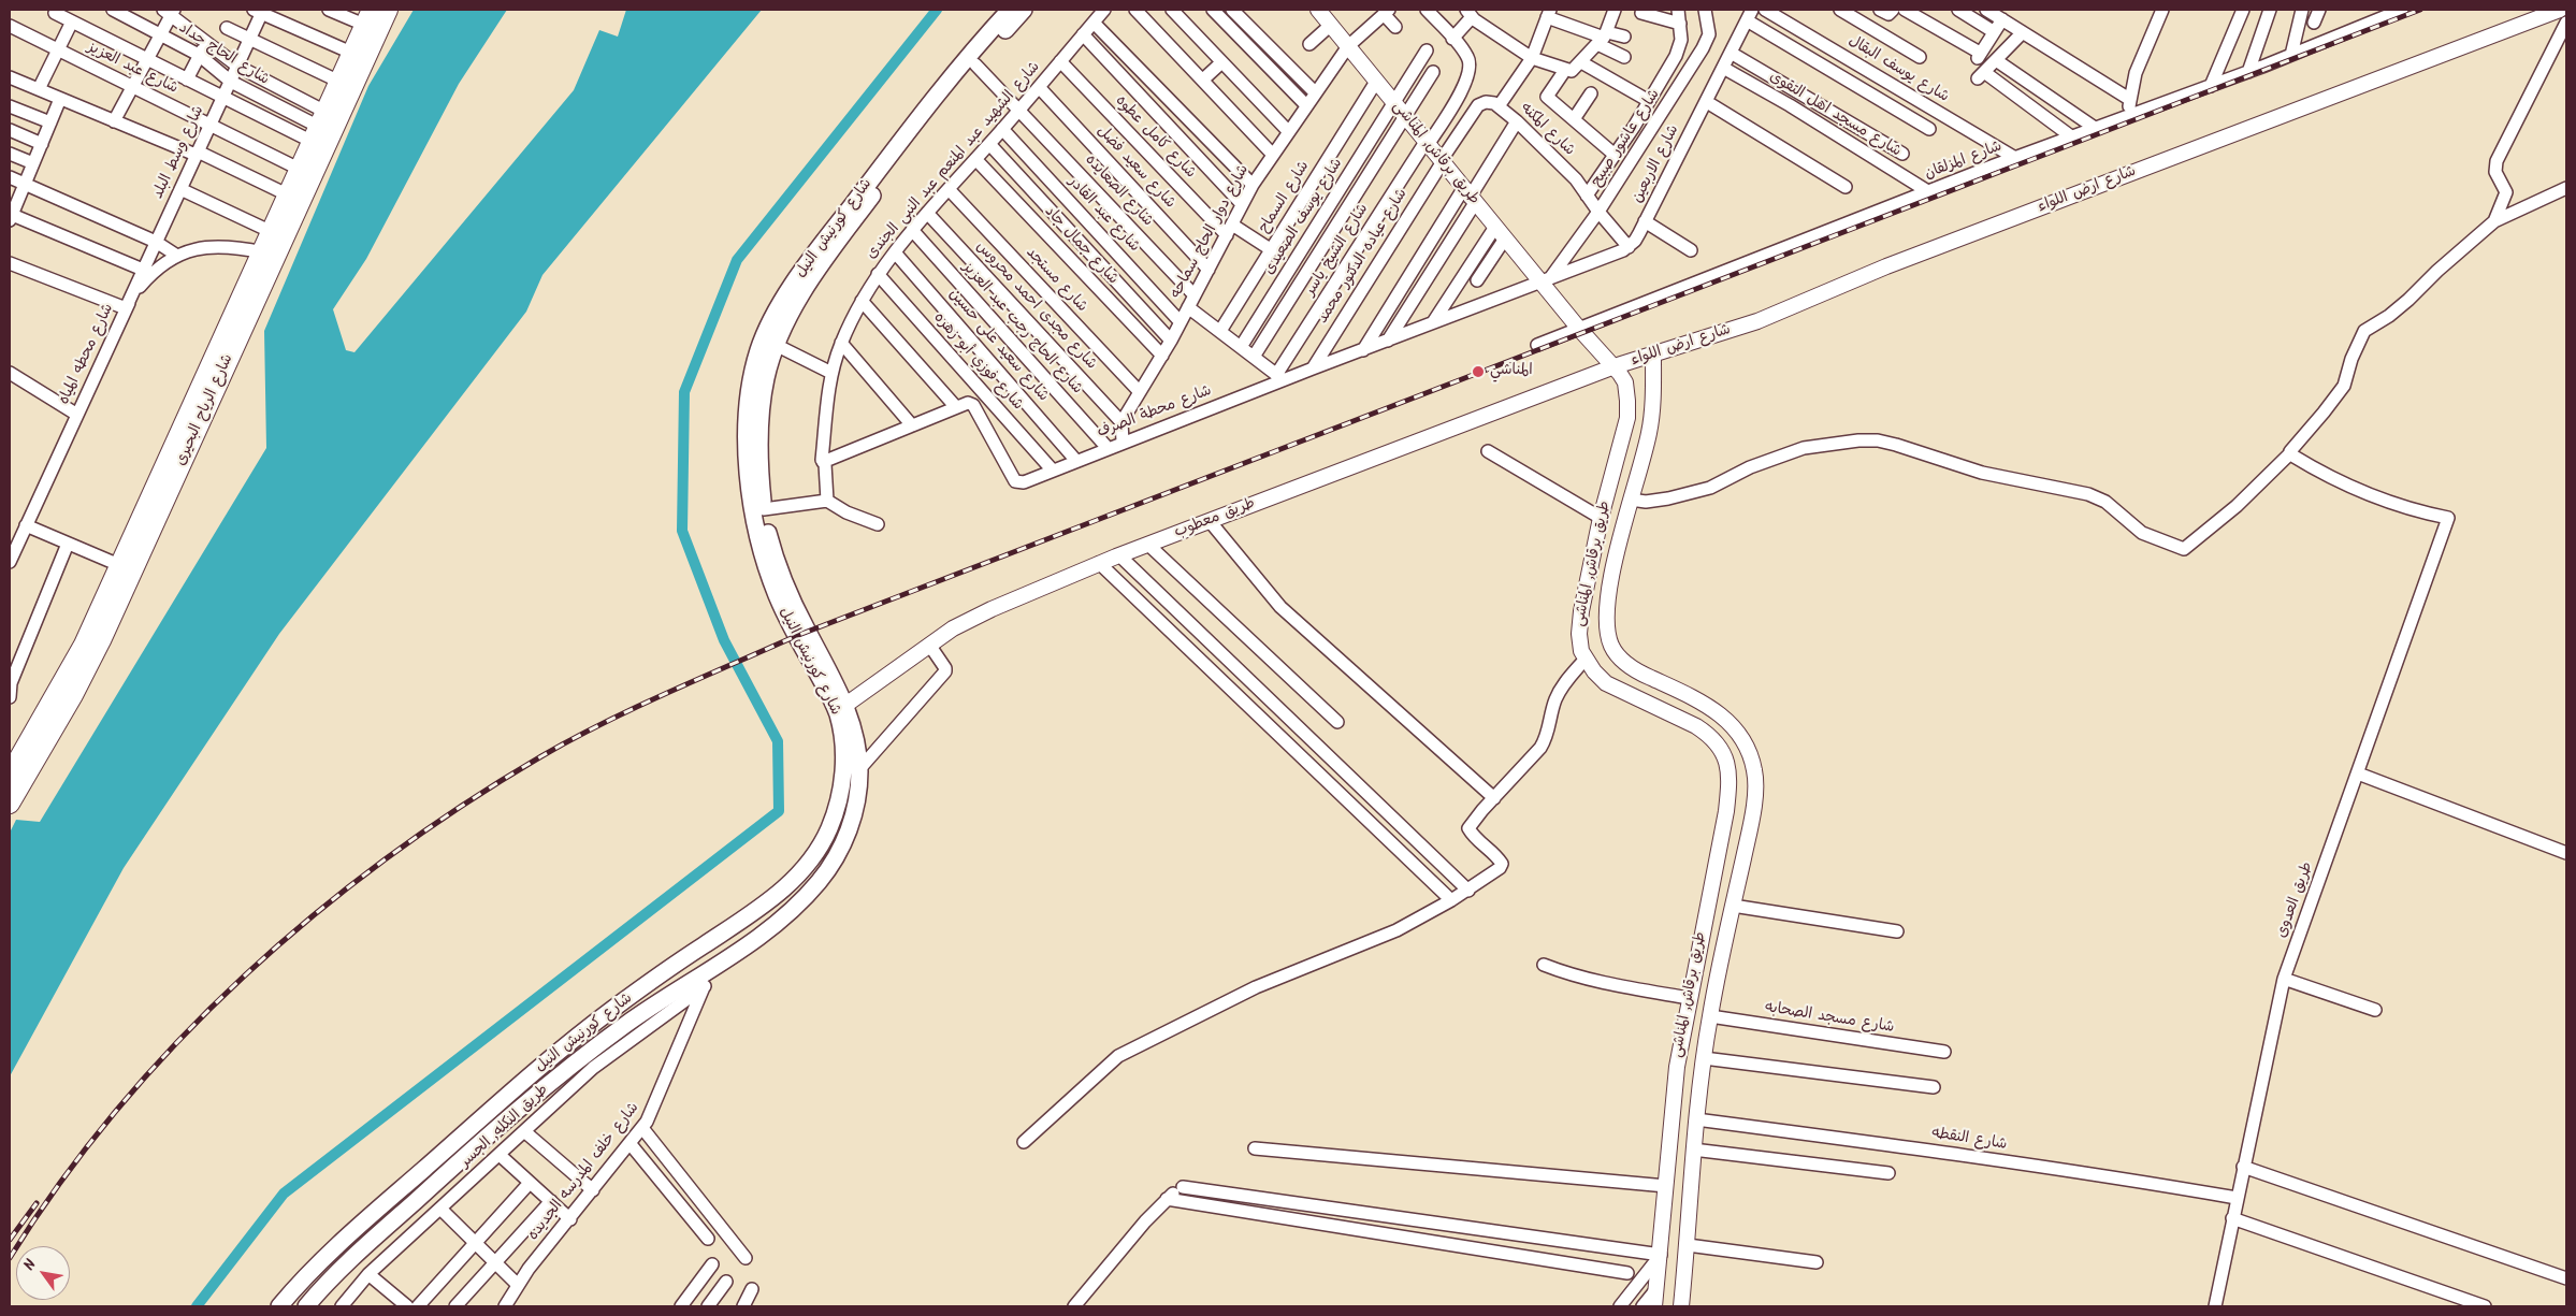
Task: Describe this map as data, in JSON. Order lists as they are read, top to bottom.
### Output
{
  "streets": {
    "main road": ["شارع كورنيش النيل", "شارع الرياح البحيرى"],
    "street": [
      "شارع الحاج حداد",
      "شارع عبد العزيز",
      "شارع يوسف البقال",
      "شارع مسجد اهل التقوى",
      "شارع المكنه",
      "شارع كامل عطوه",
      "شارع عاشور صبيح",
      "شارع وسط البلد",
      "طريق برقاش, المناشى",
      "شارع الشهيد عبد المنعم عبد النبى الجندى",
      "شارع المزلقان",
      "شارع الاربعين",
      "شارع سعيد فضل",
      "شارع ارض اللواء",
      "شارع الصعايده",
      "شارع السماح",
      "شارع عبد القادر",
      "شارع يوسف الصعيدى",
      "شارع دوار الحاج سماحه",
      "شارع جمال جاد",
      "شارع الشيخ ياسر",
      "شارع عياده الدكتور محمد",
      "شارع مستجد",
      "شارع مجدى احمد محروس",
      "شارع الحاج رجب عبد العزيز",
      "شارع سعيد على حسين",
      "شارع محطه المياه",
      "شارع فوزي أبو زهره",
      "شارع محطة الصرف",
      "طريق معطوب",
      "طريق العدوى",
      "شارع مسجد الصحابه",
      "طريق النكله, الجسر",
      "شارع النقطه",
      "شارع خلف المدرسه الجديده"
    ]
  },
  "crossings": [
    ["شارع الحاج حداد", "شارع وسط البلد"],
    ["شارع الحاج حداد", "شارع الرياح البحيرى"],
    ["شارع عبد العزيز", "شارع وسط البلد"],
    ["شارع عبد العزيز", "شارع الرياح البحيرى"],
    ["شارع يوسف البقال", "شارع المزلقان"],
    ["شارع مسجد اهل التقوى", "شارع المزلقان"],
    ["شارع مسجد اهل التقوى", "شارع الاربعين"],
    ["شارع المكنه", "شارع عاشور صبيح"],
    ["شارع المكنه", "طريق برقاش, المناشى"],
    ["شارع المكنه", "شارع الاربعين"],
    ["شارع المكنه", "شارع عياده الدكتور محمد"],
    ["شارع كامل عطوه", "شارع الشهيد عبد المنعم عبد النبى الجندى"],
    ["شارع كامل عطوه", "شارع السماح"],
    ["شارع كامل عطوه", "شارع دوار الحاج سماحه"],
    ["شارع عاشور صبيح", "طريق برقاش, المناشى"],
    ["شارع عاشور صبيح", "شارع محطة الصرف"],
    ["شارع وسط البلد", "شارع محطه المياه"],
    ["طريق برقاش, المناشى", "شارع المزلقان"],
    ["طريق برقاش, المناشى", "شارع ارض اللواء"],
    ["طريق برقاش, المناشى", "شارع السماح"],
    ["طريق برقاش, المناشى", "شارع يوسف الصعيدى"],
    ["طريق برقاش, المناشى", "شارع دوار الحاج سماحه"],
    ["طريق برقاش, المناشى", "شارع الشيخ ياسر"],
    ["طريق برقاش, المناشى", "شارع عياده الدكتور محمد"],
    ["طريق برقاش, المناشى", "شارع محطة الصرف"],
    ["طريق برقاش, المناشى", "طريق معطوب"],
    ["طريق برقاش, المناشى", "شارع مسجد الصحابه"],
    ["طريق برقاش, المناشى", "شارع النقطه"],
    ["شارع الشهيد عبد المنعم عبد النبى الجندى", "شارع سعيد فضل"],
    ["شارع الشهيد عبد المنعم عبد النبى الجندى", "شارع الصعايده"],
    ["شارع الشهيد عبد المنعم عبد النبى الجندى", "شارع عبد القادر"],
    ["شارع الشهيد عبد المنعم عبد النبى الجندى", "شارع جمال جاد"],
    ["شارع الشهيد عبد المنعم عبد النبى الجندى", "شارع مستجد"],
    ["شارع الشهيد عبد المنعم عبد النبى الجندى", "شارع مجدى احمد محروس"],
    ["شارع الشهيد عبد المنعم عبد النبى الجندى", "شارع الحاج رجب عبد العزيز"],
    ["شارع الشهيد عبد المنعم عبد النبى الجندى", "شارع سعيد على حسين"],
    ["شارع الشهيد عبد المنعم عبد النبى الجندى", "شارع فوزي أبو زهره"],
    ["شارع سعيد فضل", "شارع دوار الحاج سماحه"],
    ["شارع ارض اللواء", "طريق معطوب"],
    ["شارع الصعايده", "شارع السماح"],
    ["شارع الصعايده", "شارع يوسف الصعيدى"],
    ["شارع الصعايده", "شارع كورنيش النيل"],
    ["شارع الصعايده", "شارع دوار الحاج سماحه"],
    ["شارع الصعايده", "شارع الشيخ ياسر"],
    ["شارع الصعايده", "شارع محطة الصرف"],
    ["شارع عبد القادر", "شارع دوار الحاج سماحه"],
    ["شارع كورنيش النيل", "طريق معطوب"],
    ["شارع كورنيش النيل", "شارع خلف المدرسه الجديده"],
    ["شارع دوار الحاج سماحه", "شارع جمال جاد"],
    ["شارع دوار الحاج سماحه", "شارع مستجد"],
    ["شارع دوار الحاج سماحه", "شارع مجدى احمد محروس"],
    ["شارع الشيخ ياسر", "شارع محطة الصرف"],
    ["شارع عياده الدكتور محمد", "شارع محطة الصرف"],
    ["شارع الحاج رجب عبد العزيز", "شارع محطة الصرف"],
    ["شارع سعيد على حسين", "شارع محطة الصرف"],
    ["شارع محطه المياه", "شارع الرياح البحيرى"],
    ["شارع فوزي أبو زهره", "شارع محطة الصرف"],
    ["طريق العدوى", "شارع النقطه"],
    ["طريق النكله, الجسر", "شارع خلف المدرسه الجديده"]
  ],
  "places": ["المناشي"],
  "north": "top left"
}
